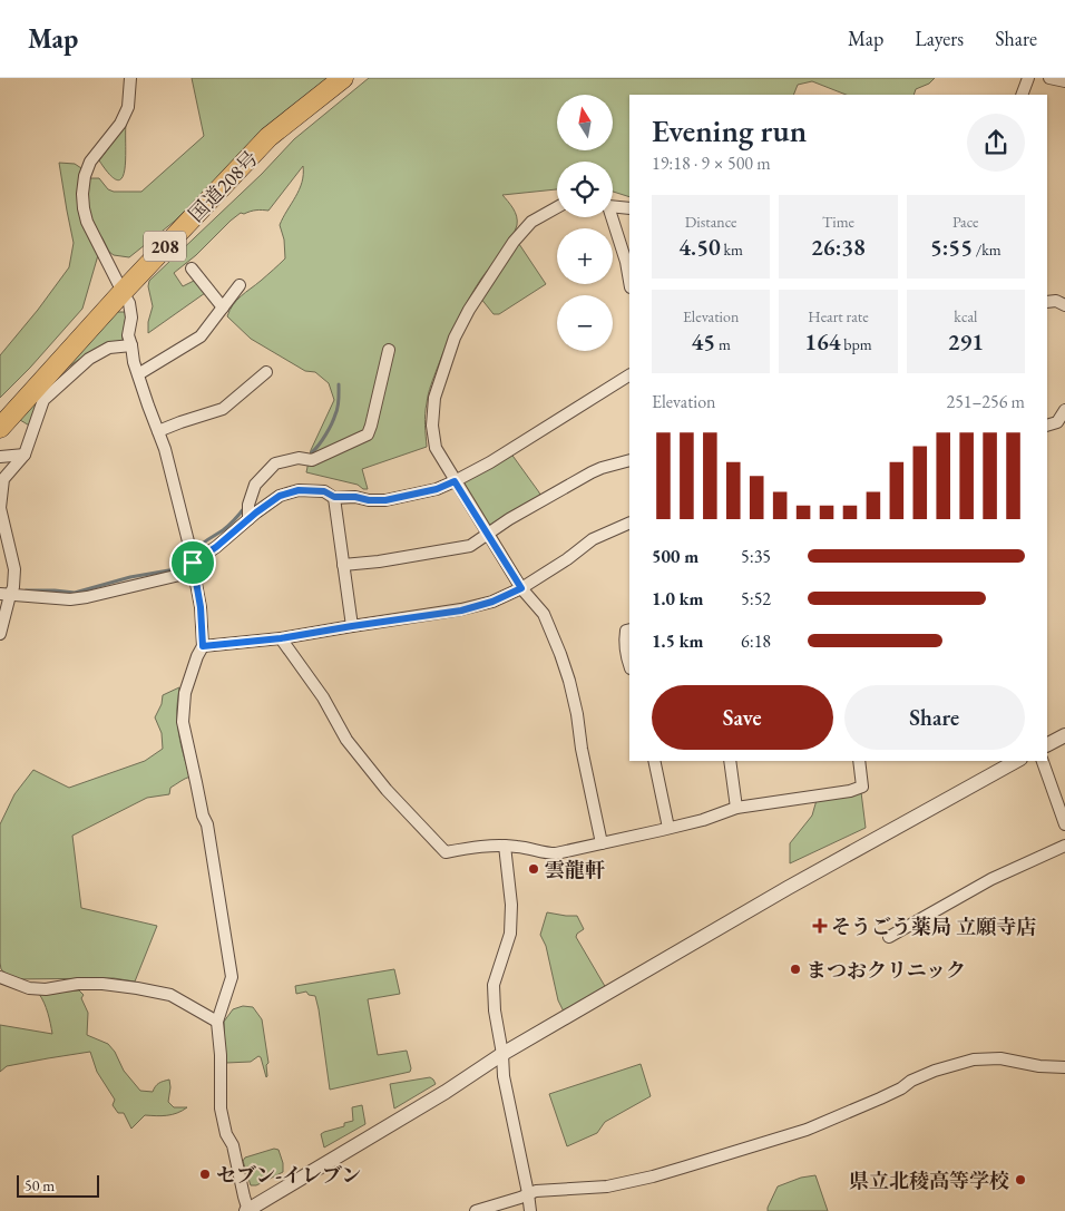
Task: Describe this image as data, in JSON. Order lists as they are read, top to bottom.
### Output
{
  "streets": {
    "highway": ["国道208号", "208"]
  },
  "places": {
    "other": [
      "雲龍軒",
      "まつおクリニック",
      "セブン-イレブン",
      "県立北稜高等学校"
    ],
    "health": ["そうごう薬局 立願寺店"]
  },
  "scale_bar": "50 m",
  "north": "top",
  "page": {
    "header": "Map",
    "nav": ["Map", "Layers", "Share"],
    "map_buttons": ["+", "−"],
    "heading": ["Evening run", "19:18 · 9 × 500 m"],
    "stats": [
      ["Distance", "4.50 km"],
      ["Time", "26:38"],
      ["Pace", "5:55 /km"],
      ["Elevation", "45 m"],
      ["Heart rate", "164 bpm"],
      ["kcal", "291"]
    ],
    "chart": ["Elevation", "251–256 m"],
    "list": [
      {
        "name": "500 m",
        "note": "5:35"
      },
      {
        "name": "1.0 km",
        "note": "5:52"
      },
      {
        "name": "1.5 km",
        "note": "6:18"
      }
    ],
    "buttons": ["Save", "Share"],
    "scale": "50 m"
  }
}
